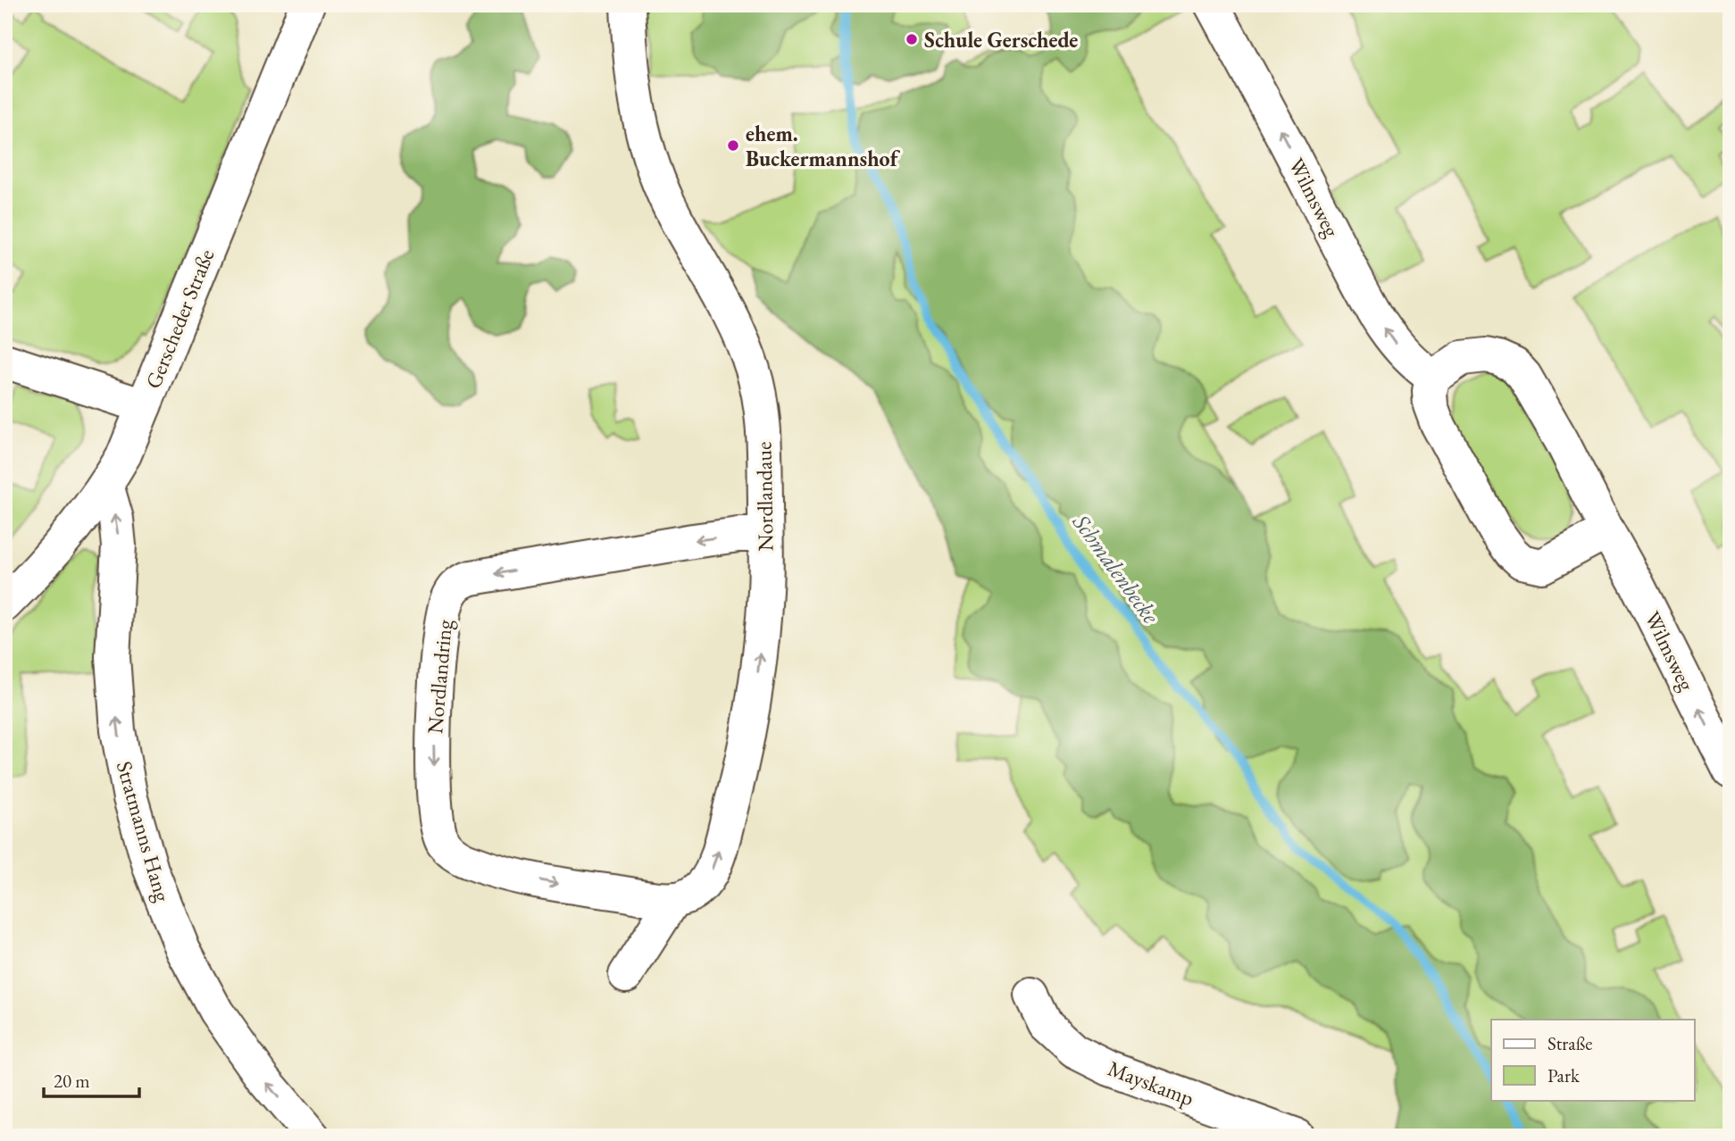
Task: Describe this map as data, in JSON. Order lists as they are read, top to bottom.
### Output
{
  "streets": {
    "street": [
      "Wilmsweg",
      "Gerscheder Straße",
      "Nordlandaue",
      "Nordlandring",
      "Stratmanns Hang",
      "Mayskamp"
    ]
  },
  "crossings": [
    ["Gerscheder Straße", "Stratmanns Hang"],
    ["Nordlandaue", "Nordlandring"]
  ],
  "one_way": ["Wilmsweg", "Nordlandaue", "Stratmanns Hang"],
  "water": ["Schmalenbecke"],
  "places": ["Schule Gerschede", "ehem. Buckermannshof"],
  "legend": ["Straße", "Park"],
  "scale_bar": "20 m"
}
